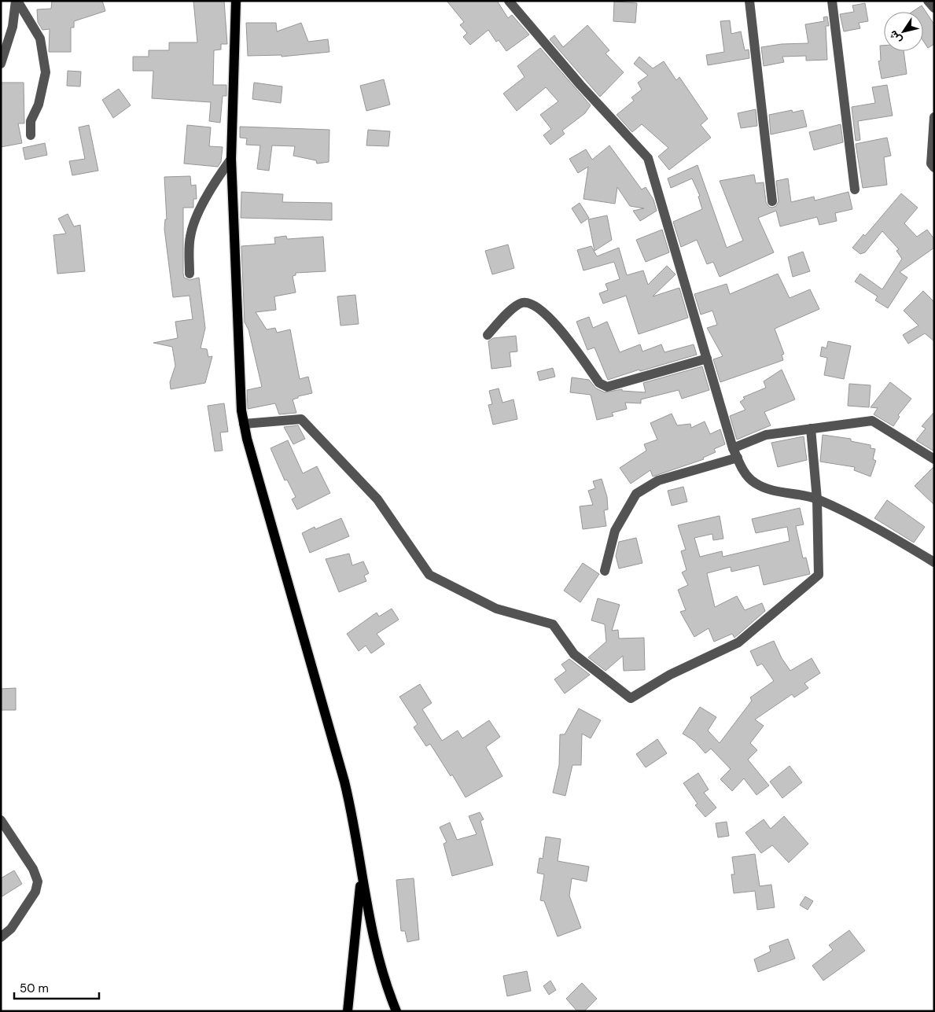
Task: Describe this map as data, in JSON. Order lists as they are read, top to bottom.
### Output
{
  "scale_bar": "50 m",
  "north": "bottom left"
}
